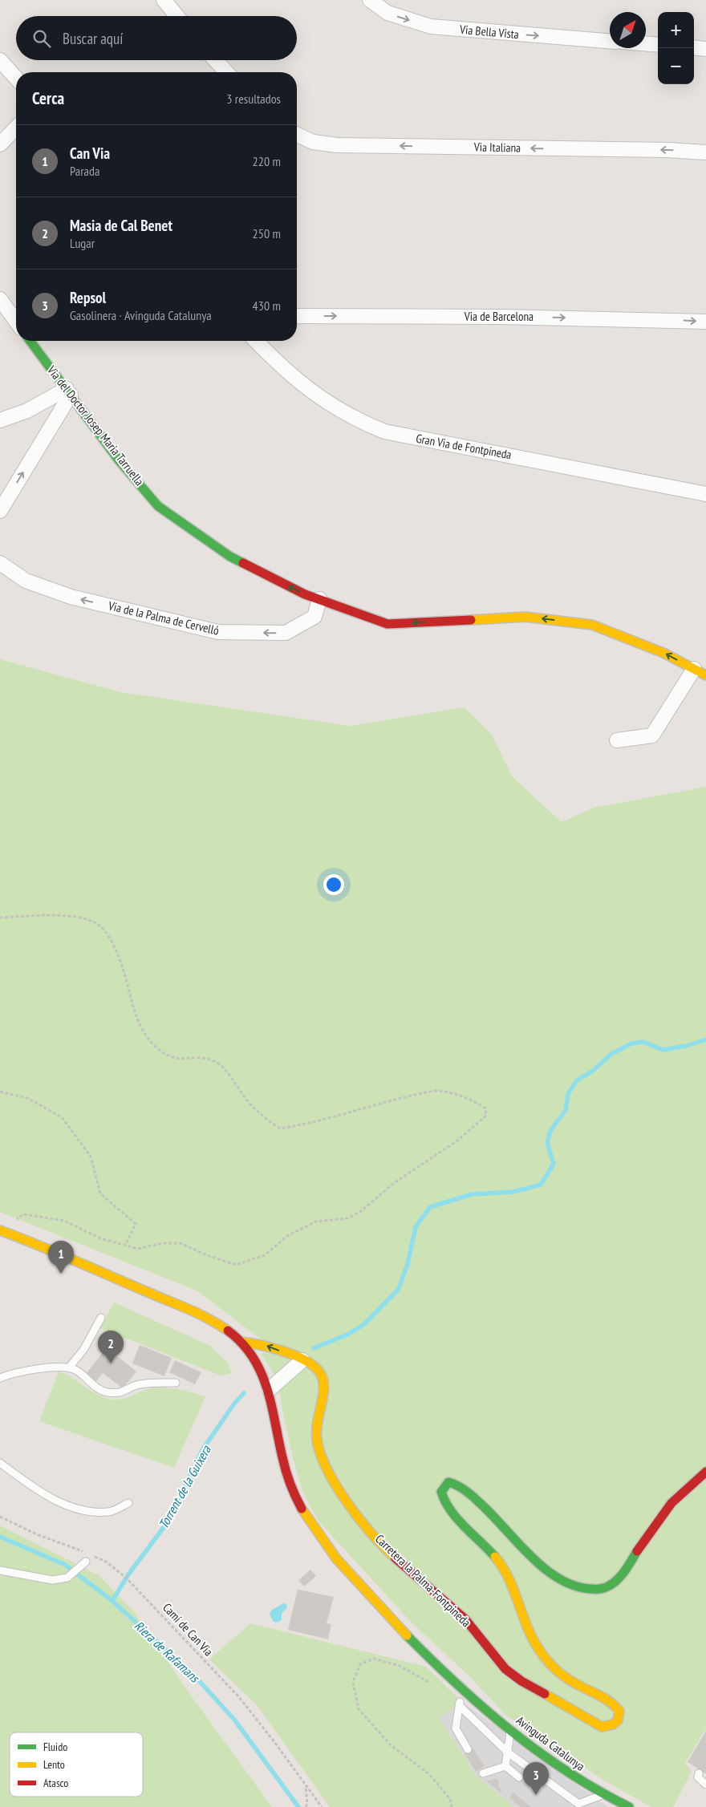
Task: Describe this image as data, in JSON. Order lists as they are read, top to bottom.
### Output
{
  "streets": {
    "street": [
      "Via Bella Vista",
      "Via Italiana",
      "Via de Barcelona",
      "Via del Doctor Josep Maria Tarruella",
      "Gran Via de Fontpineda",
      "Via de la Palma de Cervelló",
      "Carretera la Palma-Fontpineda",
      "Avinguda Catalunya"
    ],
    "path": ["Camí de Can Via"]
  },
  "crossings": [
    ["Via del Doctor Josep Maria Tarruella", "Via de la Palma de Cervelló"],
    ["Carretera la Palma-Fontpineda", "Avinguda Catalunya"]
  ],
  "one_way": [
    "Via Bella Vista",
    "Via Italiana",
    "Via de Barcelona",
    "Via del Doctor Josep Maria Tarruella",
    "Via de la Palma de Cervelló"
  ],
  "water": ["Torrent de la Guixera", "Riera de Rafamans"],
  "legend": ["Fluido", "Lento", "Atasco"],
  "north": "top right",
  "page": {
    "map_buttons": ["+", "−"],
    "search": "Buscar aquí",
    "heading": ["Cerca", "3 resultados"],
    "list": [
      {
        "mark": "1",
        "name": "Can Via",
        "note": "Parada",
        "value": "220 m"
      },
      {
        "mark": "2",
        "name": "Masia de Cal Benet",
        "note": "Lugar",
        "value": "250 m"
      },
      {
        "mark": "3",
        "name": "Repsol",
        "note": "Gasolinera · Avinguda Catalunya",
        "value": "430 m"
      }
    ],
    "pins": ["1", "2", "3"]
  }
}
